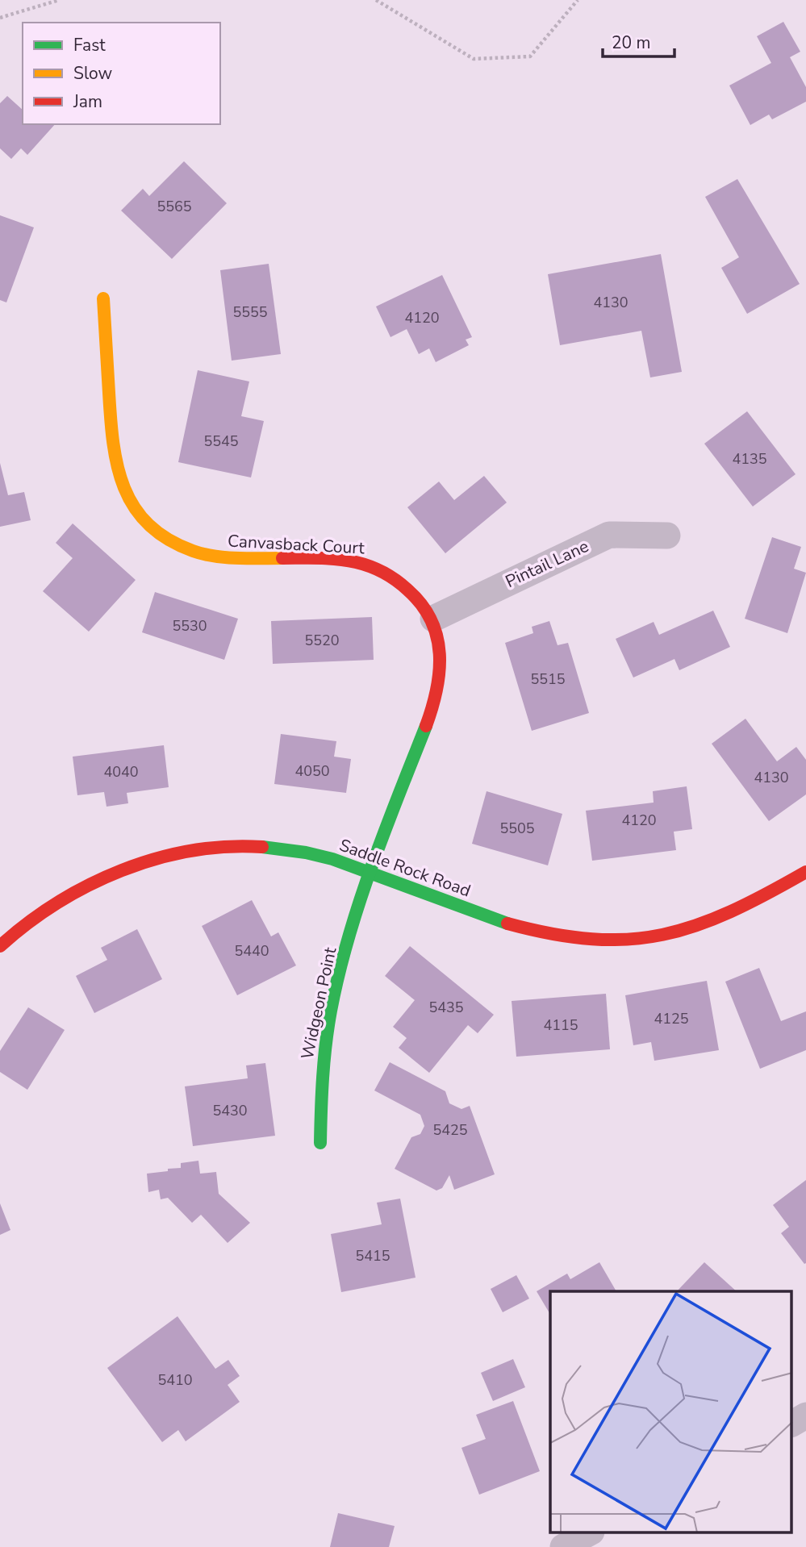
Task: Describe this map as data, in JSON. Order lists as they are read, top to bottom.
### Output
{
  "streets": {
    "street": [
      "Canvasback Court",
      "Pintail Lane",
      "Saddle Rock Road",
      "Widgeon Point"
    ]
  },
  "crossings": [
    ["Canvasback Court", "Pintail Lane"],
    ["Canvasback Court", "Saddle Rock Road"],
    ["Canvasback Court", "Widgeon Point"],
    ["Saddle Rock Road", "Widgeon Point"]
  ],
  "house_numbers": [
    "5565",
    "4130",
    "5555",
    "4120",
    "5545",
    "4135",
    "5530",
    "5520",
    "5515",
    "4050",
    "4040",
    "4130",
    "4120",
    "5505",
    "5440",
    "5435",
    "4125",
    "4115",
    "5430",
    "5425",
    "5415",
    "5410"
  ],
  "legend": ["Fast", "Slow", "Jam"],
  "scale_bar": "20 m"
}
